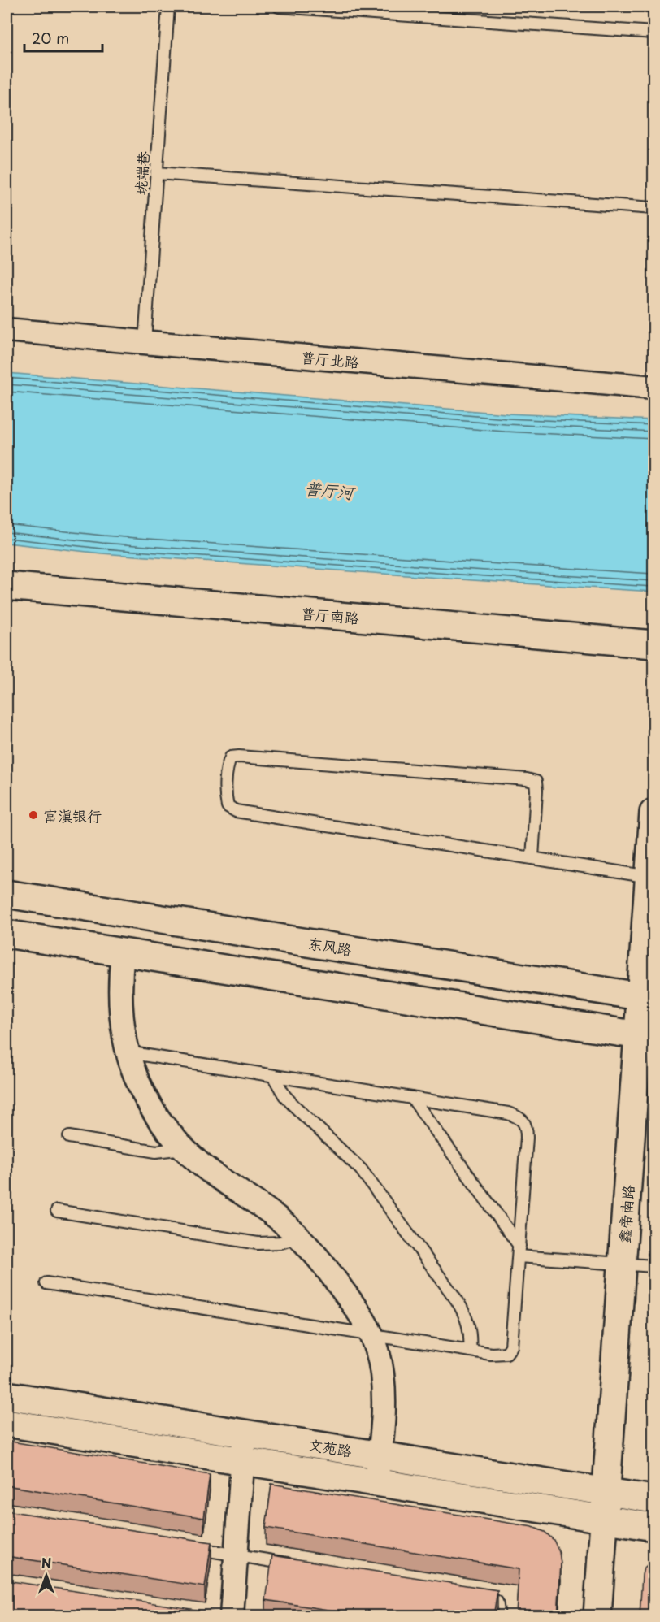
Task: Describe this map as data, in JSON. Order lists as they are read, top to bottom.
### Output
{
  "streets": {
    "street": [
      "普厅北路",
      "普厅南路",
      "东风路",
      "鑫帝南路",
      "文苑路"
    ],
    "lane": ["珑端巷"]
  },
  "crossings": [
    ["珑端巷", "普厅北路"],
    ["东风路", "鑫帝南路"],
    ["鑫帝南路", "文苑路"]
  ],
  "water": ["普厅河"],
  "places": ["富滇银行"],
  "scale_bar": "20 m",
  "north": "top"
}
